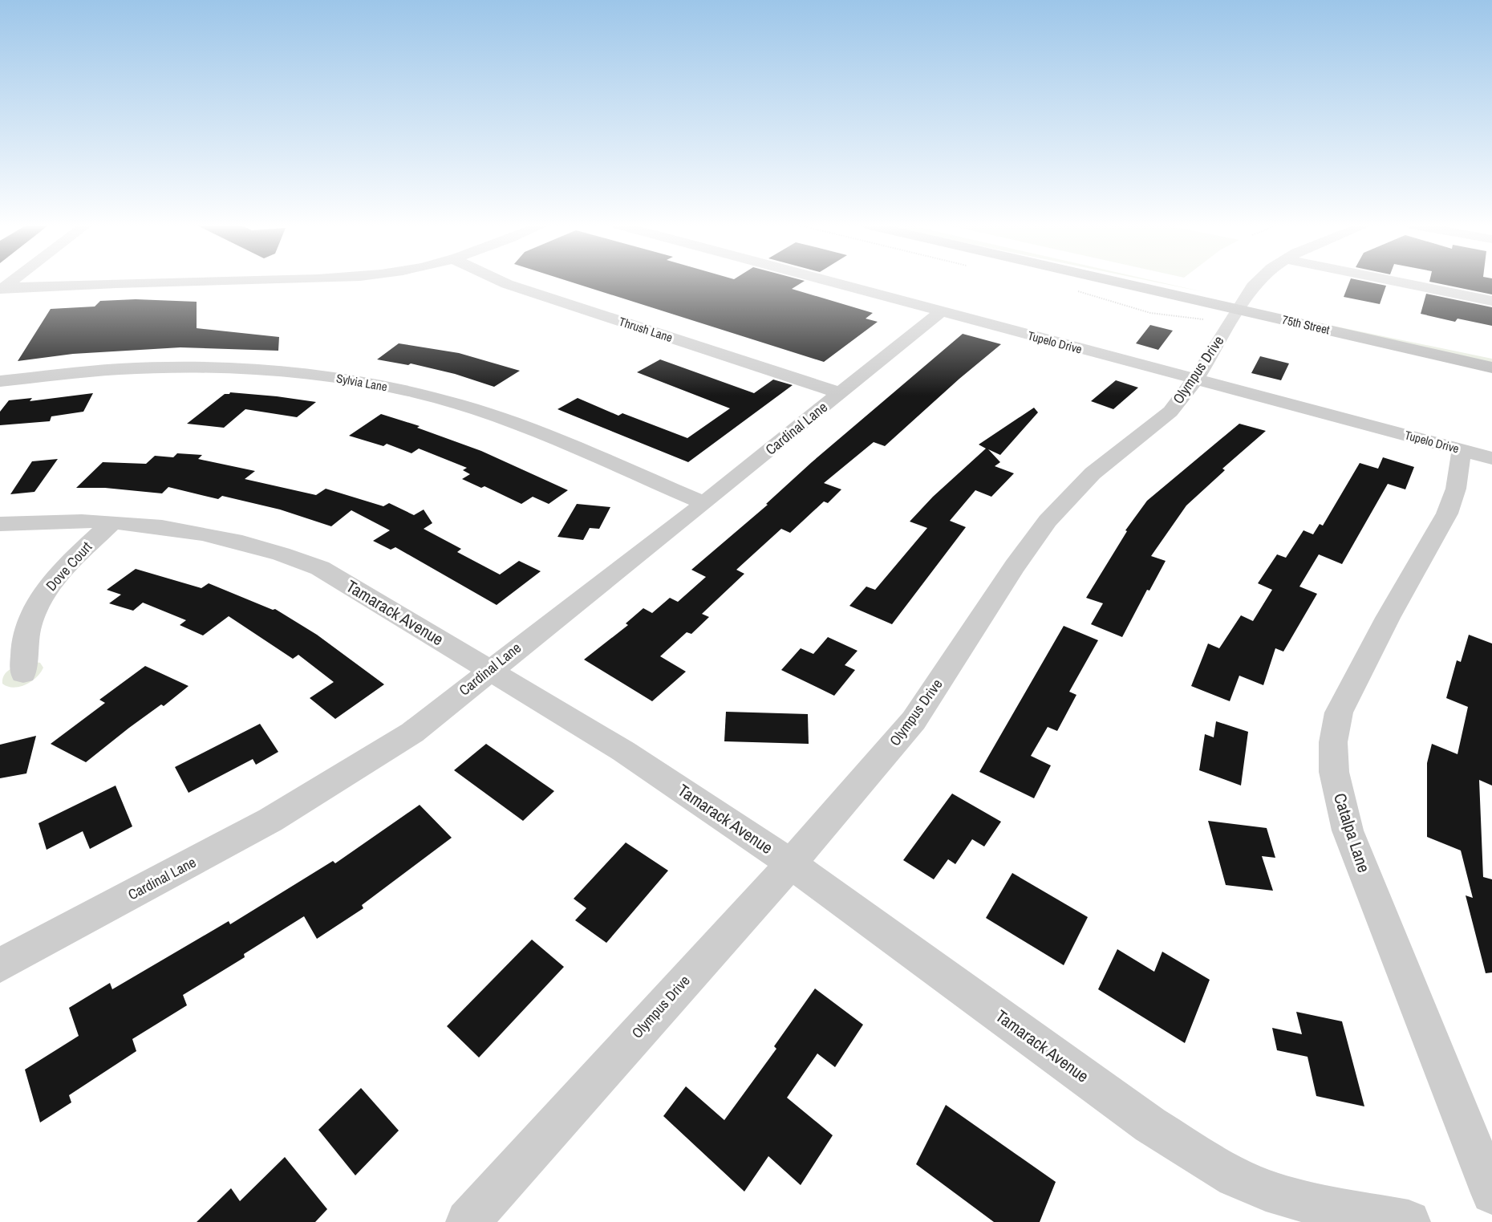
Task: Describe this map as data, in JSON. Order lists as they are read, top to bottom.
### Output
{
  "streets": {
    "main road": ["75th Street"],
    "street": [
      "Thrush Lane",
      "Tupelo Drive",
      "Olympus Drive",
      "Sylvia Lane",
      "Cardinal Lane",
      "Dove Court",
      "Tamarack Avenue",
      "Catalpa Lane"
    ]
  },
  "crossings": [
    ["75th Street", "Olympus Drive"],
    ["Thrush Lane", "Cardinal Lane"],
    ["Tupelo Drive", "Olympus Drive"],
    ["Tupelo Drive", "Cardinal Lane"],
    ["Tupelo Drive", "Catalpa Lane"],
    ["Olympus Drive", "Tamarack Avenue"],
    ["Sylvia Lane", "Cardinal Lane"],
    ["Cardinal Lane", "Tamarack Avenue"],
    ["Dove Court", "Tamarack Avenue"]
  ]
}
